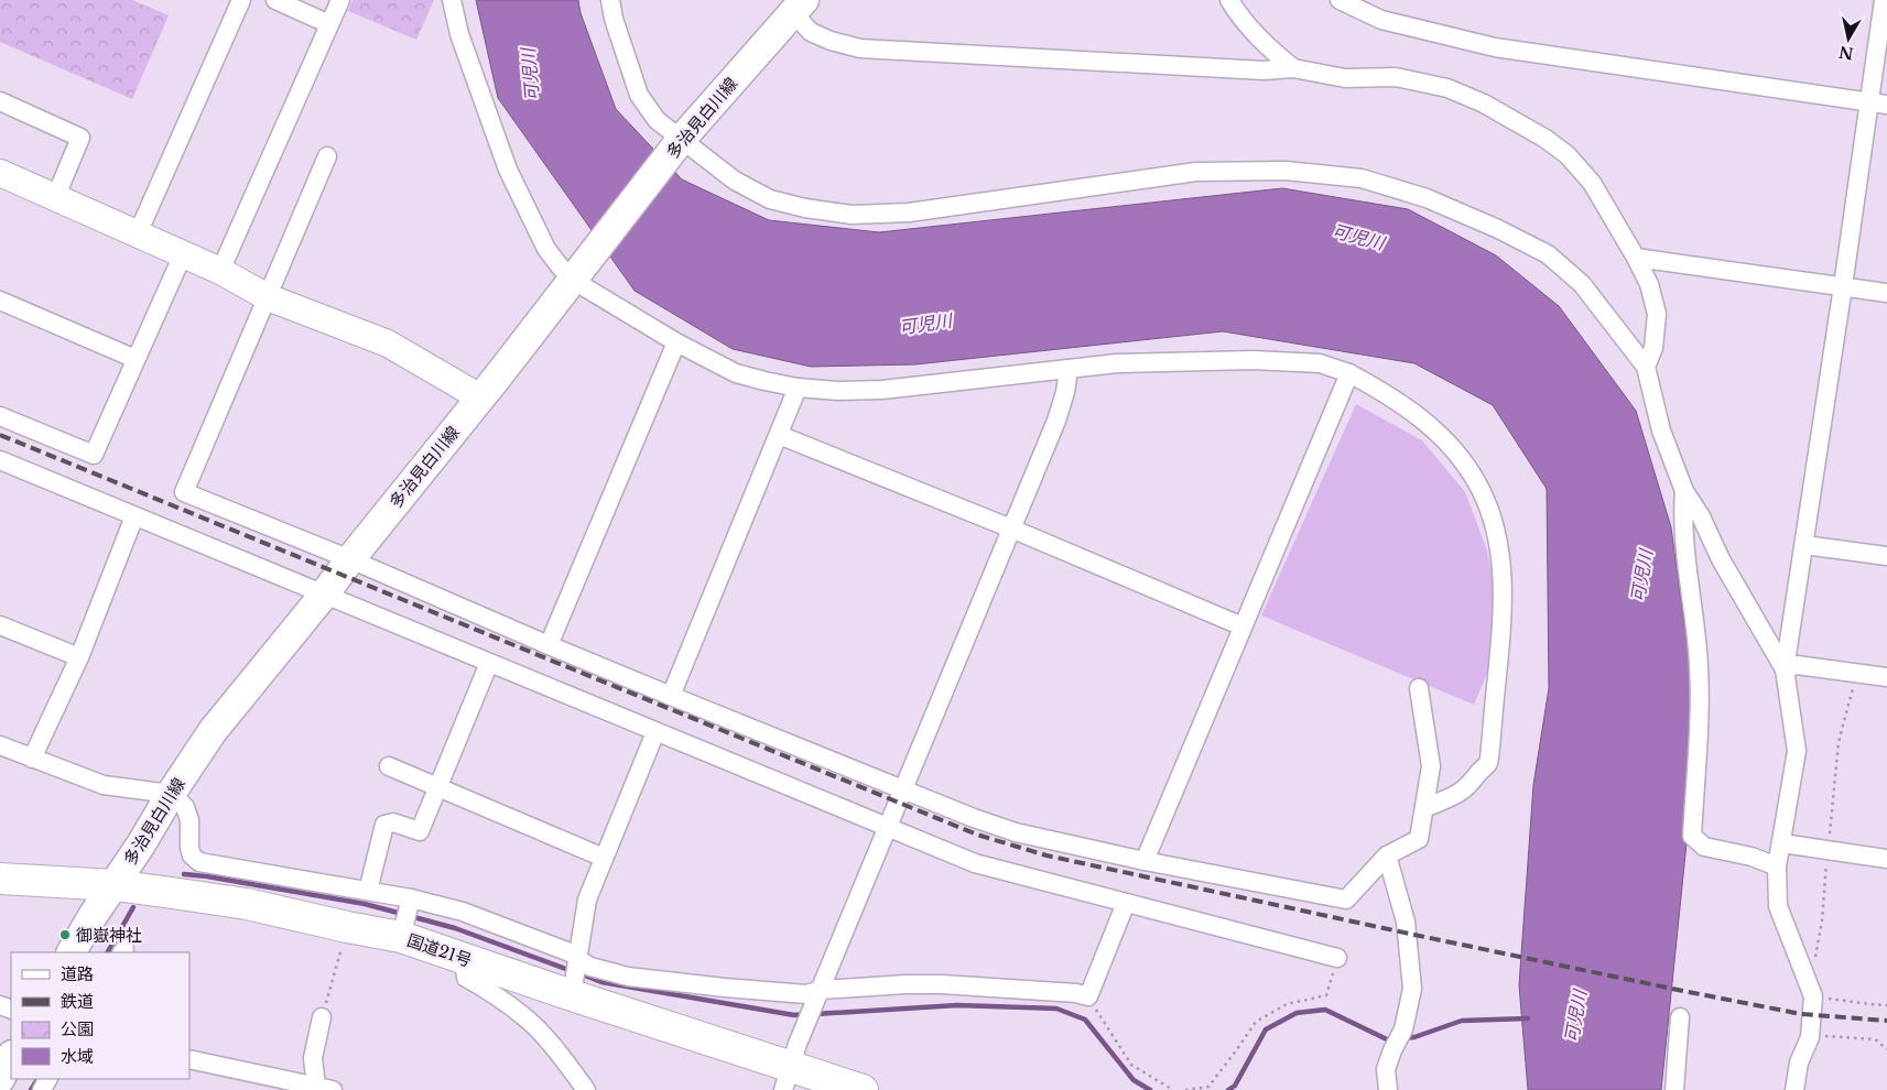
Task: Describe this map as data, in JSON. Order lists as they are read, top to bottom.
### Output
{
  "streets": {
    "highway": ["国道21号"],
    "main road": ["多治見白川線"]
  },
  "crossings": [
    ["多治見白川線", "国道21号"]
  ],
  "water": ["可児川"],
  "places": ["御嶽神社"],
  "legend": [
    "道路",
    "鉄道",
    "公園",
    "水域"
  ],
  "north": "bottom"
}
